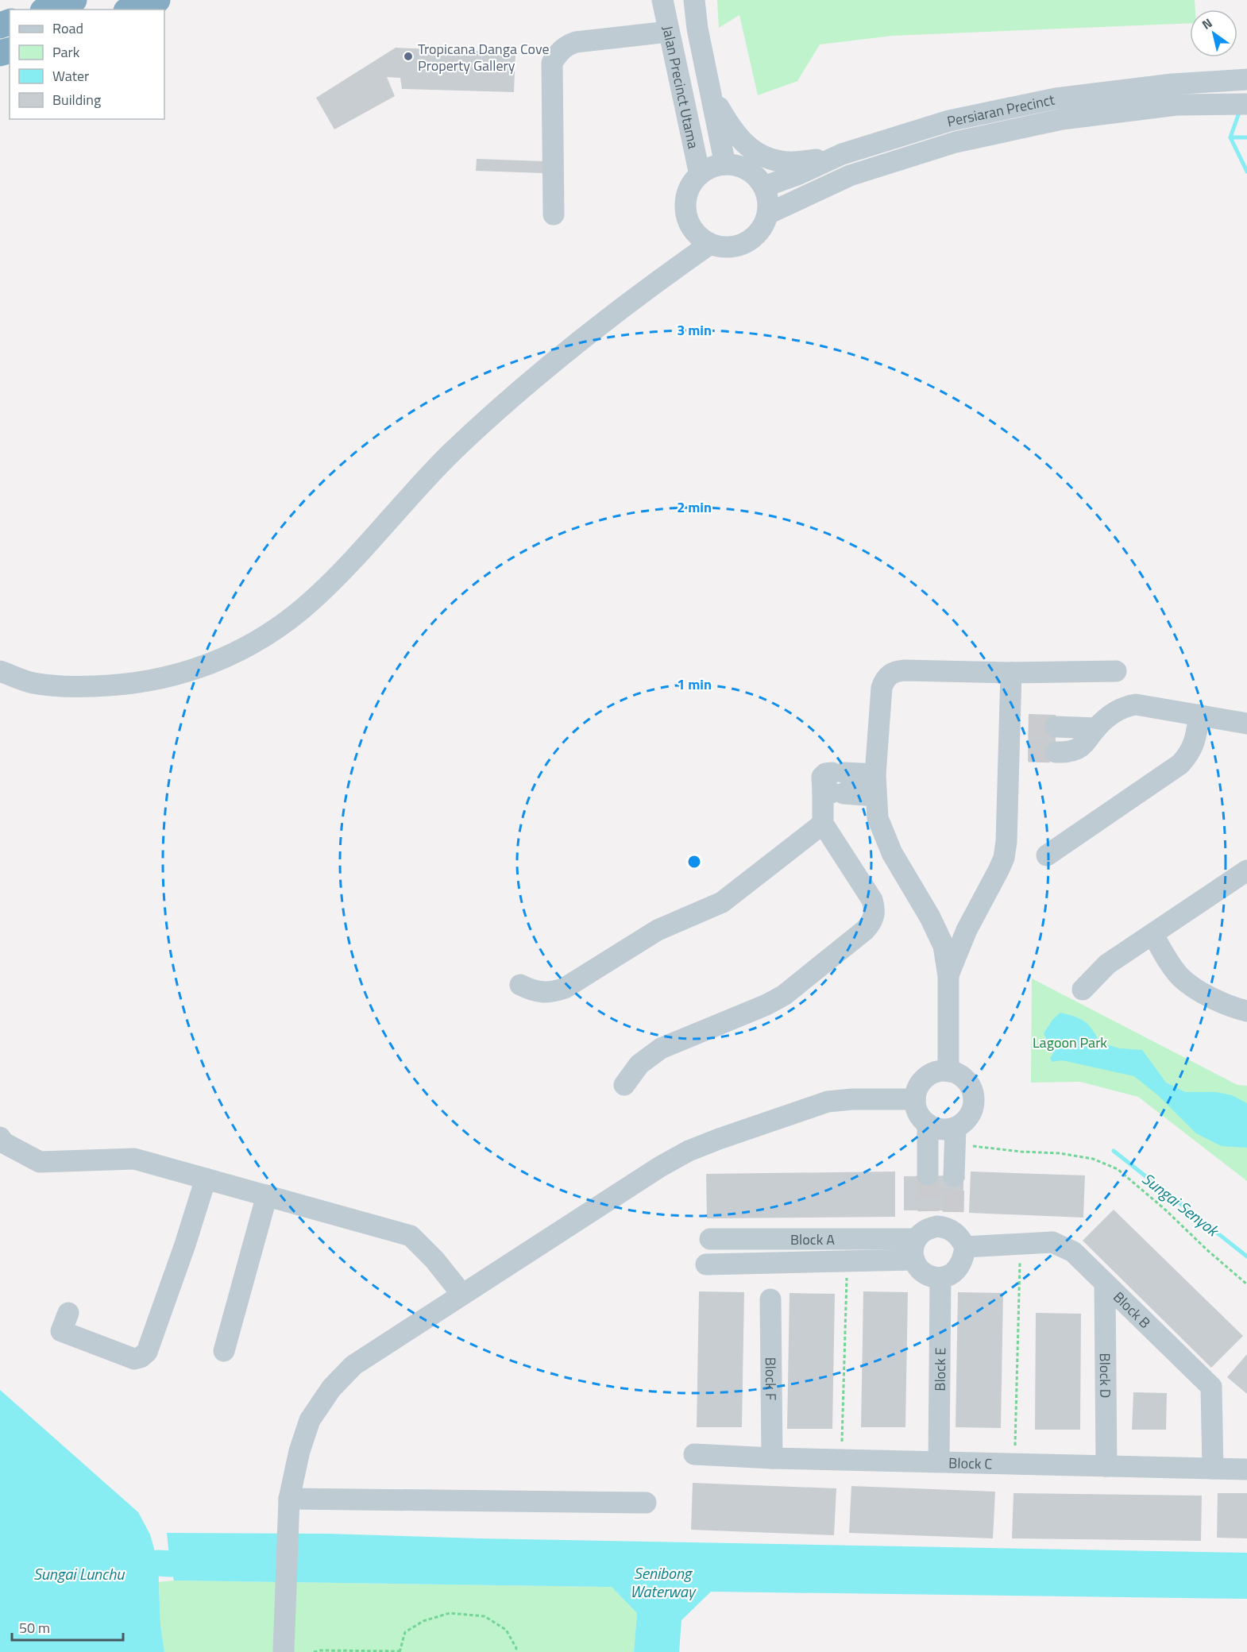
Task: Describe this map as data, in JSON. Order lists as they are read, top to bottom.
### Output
{
  "streets": {
    "street": [
      "Jalan Precinct Utama",
      "Persiaran Precinct",
      "Block A",
      "Block B",
      "Block E",
      "Block D",
      "Block F",
      "Block C"
    ]
  },
  "crossings": [
    ["Jalan Precinct Utama", "Persiaran Precinct"],
    ["Block A", "Block B"],
    ["Block A", "Block E"],
    ["Block B", "Block E"],
    ["Block B", "Block D"],
    ["Block B", "Block C"],
    ["Block E", "Block C"],
    ["Block D", "Block C"],
    ["Block F", "Block C"]
  ],
  "water": ["Sungai Senyok", "Senibong Waterway", "Sungai Lunchu"],
  "parks": ["Lagoon Park"],
  "places": ["Tropicana Danga Cove Property Gallery"],
  "legend": [
    "Road",
    "Park",
    "Water",
    "Building"
  ],
  "scale_bar": "50 m",
  "north": "top left",
  "rings": ["3 min", "2 min", "1 min"]
}
